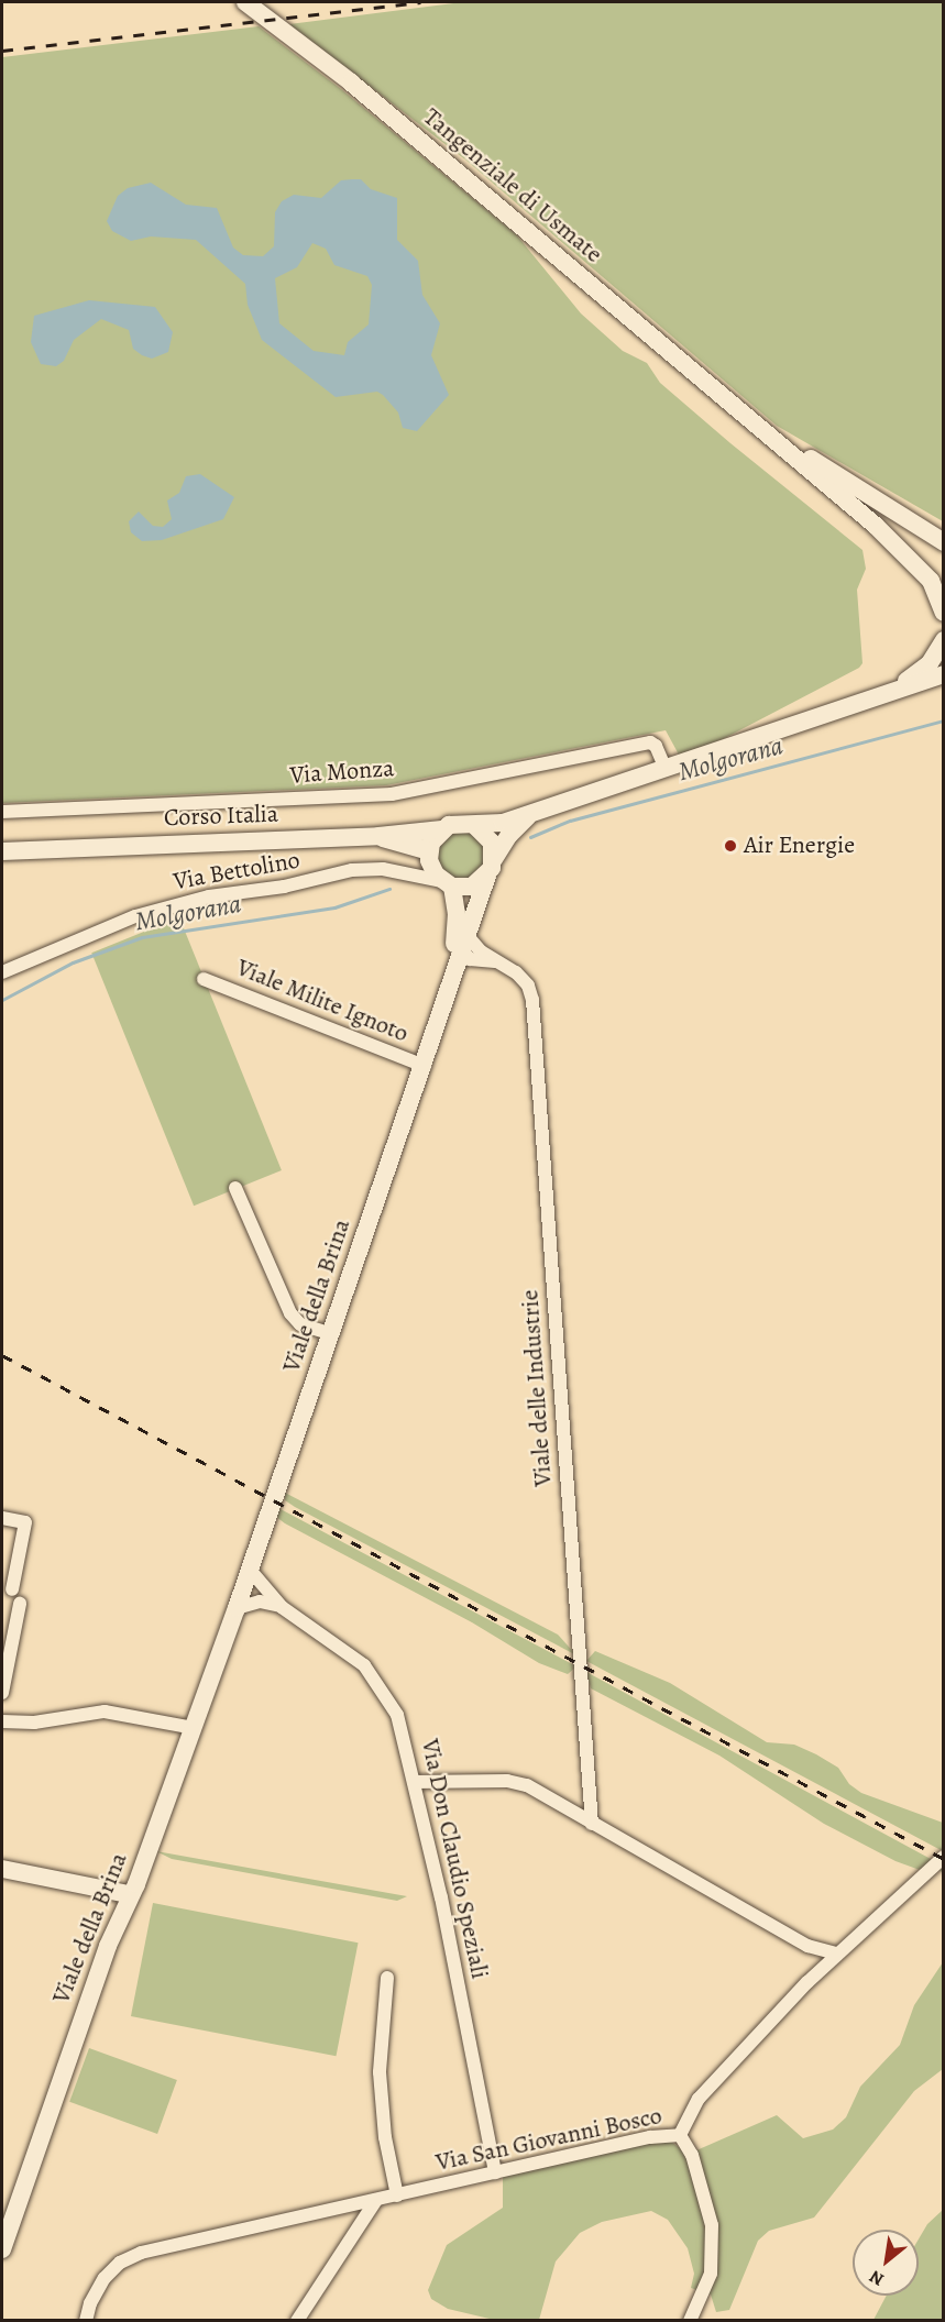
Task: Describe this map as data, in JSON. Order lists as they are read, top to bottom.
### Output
{
  "streets": {
    "main road": ["Tangenziale di Usmate", "Corso Italia", "Viale della Brina"],
    "street": [
      "Via Monza",
      "Via Bettolino",
      "Viale Milite Ignoto",
      "Viale delle Industrie",
      "Via Don Claudio Speziali",
      "Via San Giovanni Bosco"
    ]
  },
  "crossings": [
    ["Corso Italia", "Via Bettolino"],
    ["Corso Italia", "Viale della Brina"],
    ["Via Bettolino", "Viale della Brina"],
    ["Viale Milite Ignoto", "Viale della Brina"],
    ["Viale della Brina", "Viale delle Industrie"],
    ["Viale della Brina", "Via Don Claudio Speziali"],
    ["Via Don Claudio Speziali", "Via San Giovanni Bosco"]
  ],
  "water": ["Molgorana"],
  "places": ["Air Energie"],
  "north": "bottom left"
}
